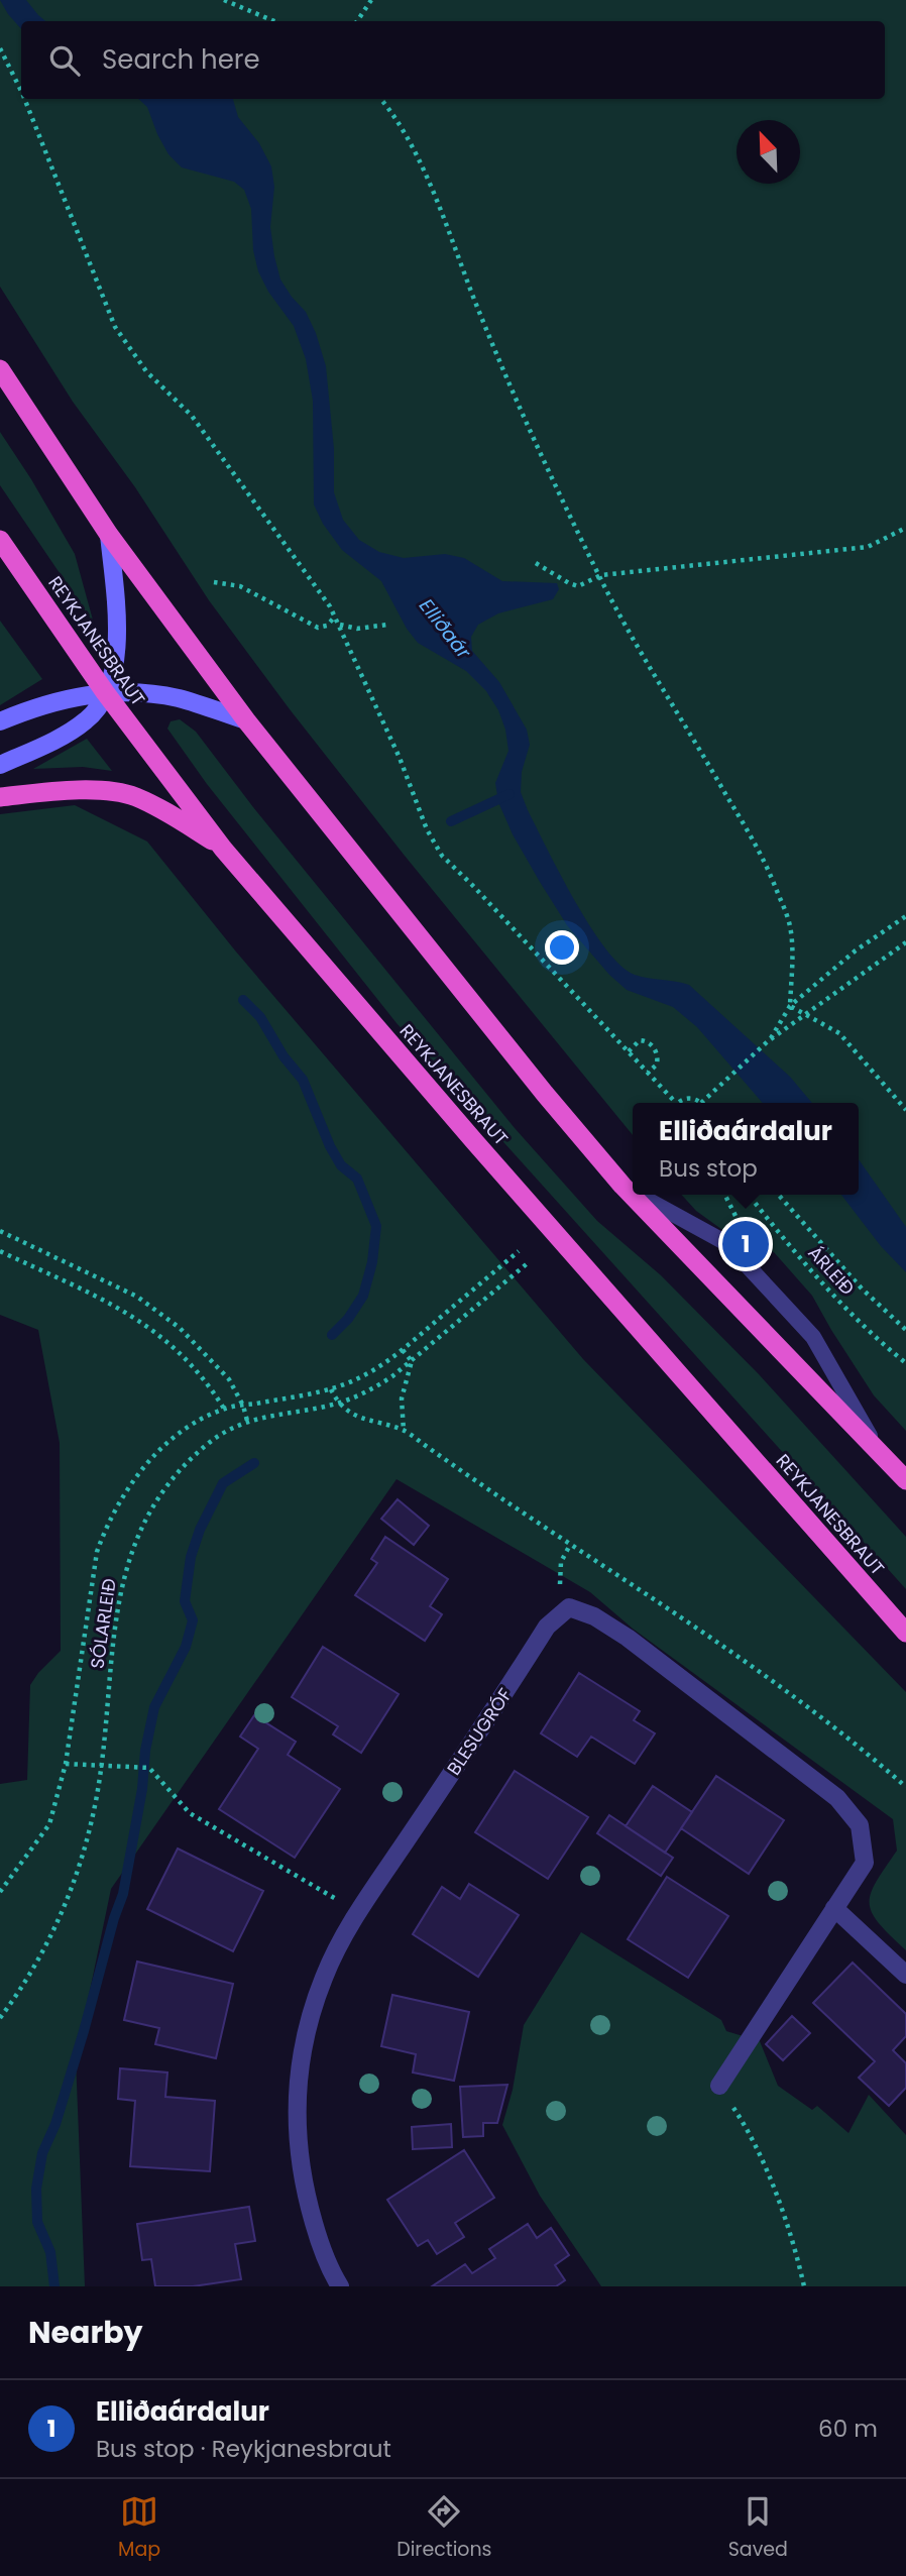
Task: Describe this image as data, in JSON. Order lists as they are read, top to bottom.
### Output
{
  "streets": {
    "highway": ["REYKJANESBRAUT"],
    "street": ["BLESUGRÓF"],
    "path": ["ÁRLEIÐ", "SÓLARLEIÐ"]
  },
  "water": ["Elliðaár"],
  "north": "top left",
  "page": {
    "search": "Search here",
    "popup": ["Elliðaárdalur", "Bus stop"],
    "pins": "1",
    "heading": "Nearby",
    "list": [
      {
        "mark": "1",
        "name": "Elliðaárdalur",
        "note": "Bus stop · Reykjanesbraut",
        "value": "60 m"
      }
    ],
    "nav": ["Map", "Directions", "Saved"]
  }
}
